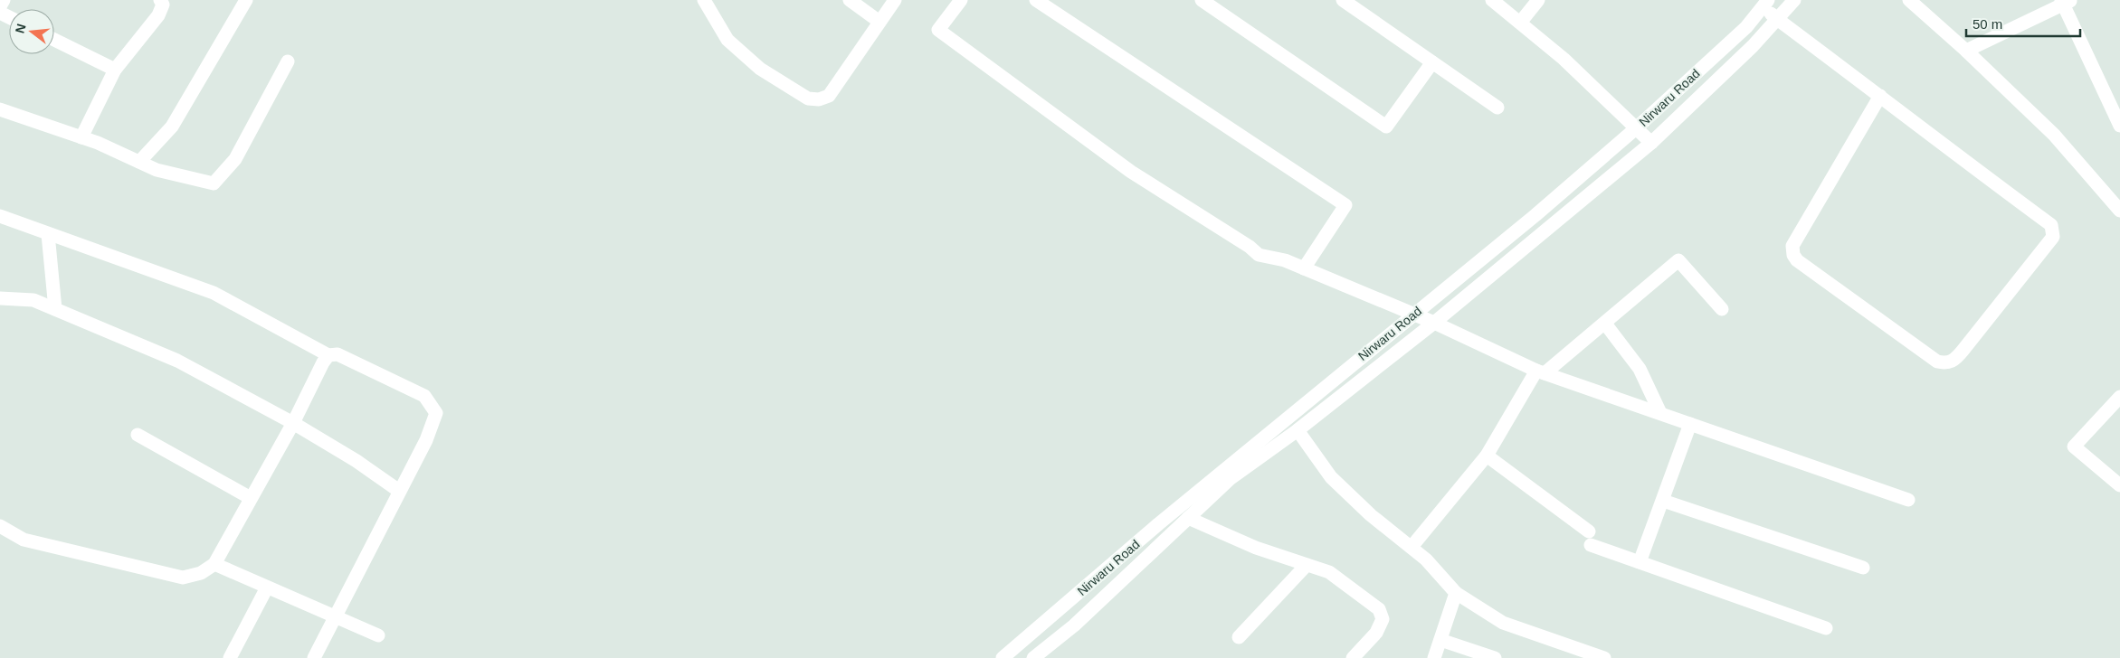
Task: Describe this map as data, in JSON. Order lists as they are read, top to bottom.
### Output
{
  "streets": {
    "street": ["Nirwaru Road"]
  },
  "scale_bar": "50 m",
  "north": "left"
}
